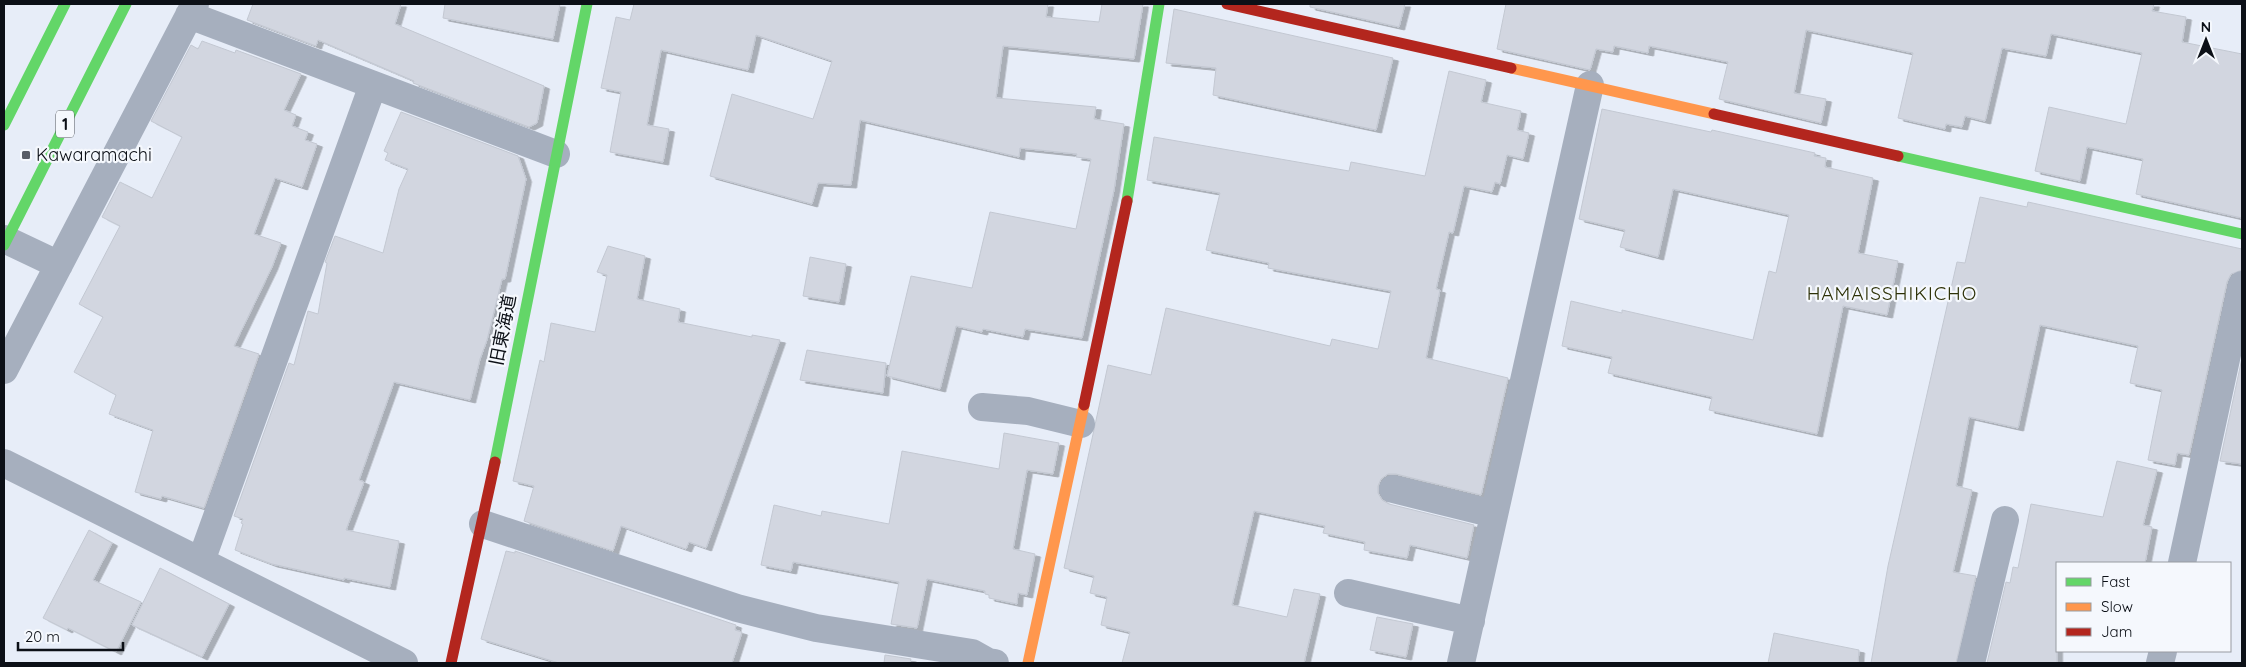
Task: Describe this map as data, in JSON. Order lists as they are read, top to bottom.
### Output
{
  "streets": {
    "main road": ["1", "旧東海道"]
  },
  "districts": ["HAMAISSHIKICHO"],
  "places": {
    "transit": ["Kawaramachi"]
  },
  "legend": ["Fast", "Slow", "Jam"],
  "scale_bar": "20 m",
  "north": "top"
}
